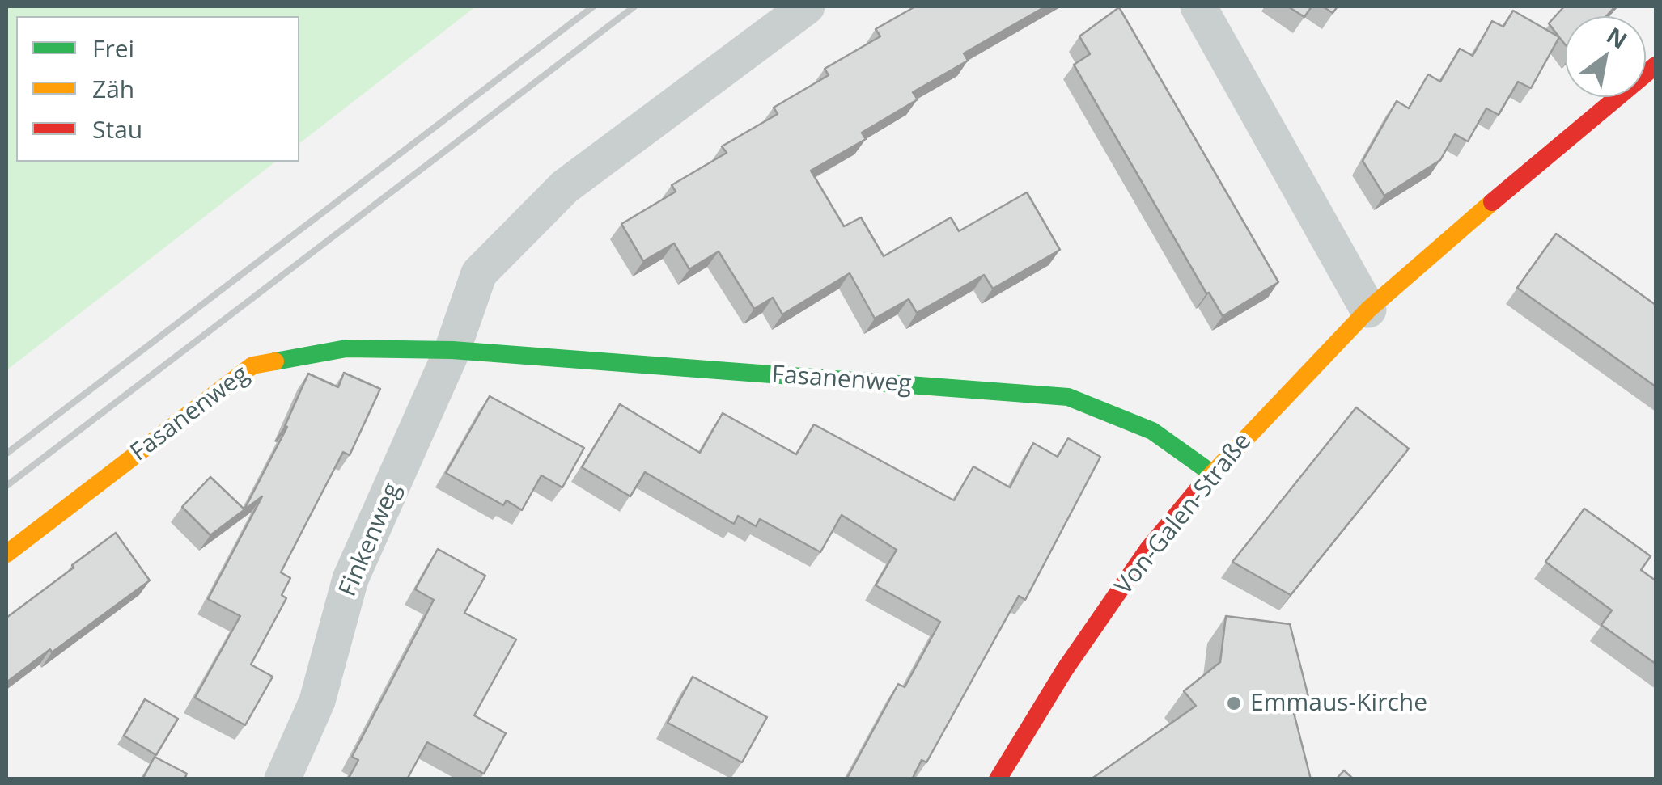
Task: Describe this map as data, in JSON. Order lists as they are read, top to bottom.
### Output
{
  "streets": {
    "street": ["Fasanenweg", "Von-Galen-Straße", "Finkenweg"]
  },
  "crossings": [
    ["Fasanenweg", "Von-Galen-Straße"],
    ["Fasanenweg", "Finkenweg"]
  ],
  "places": ["Emmaus-Kirche"],
  "legend": ["Frei", "Zäh", "Stau"],
  "north": "top right"
}
